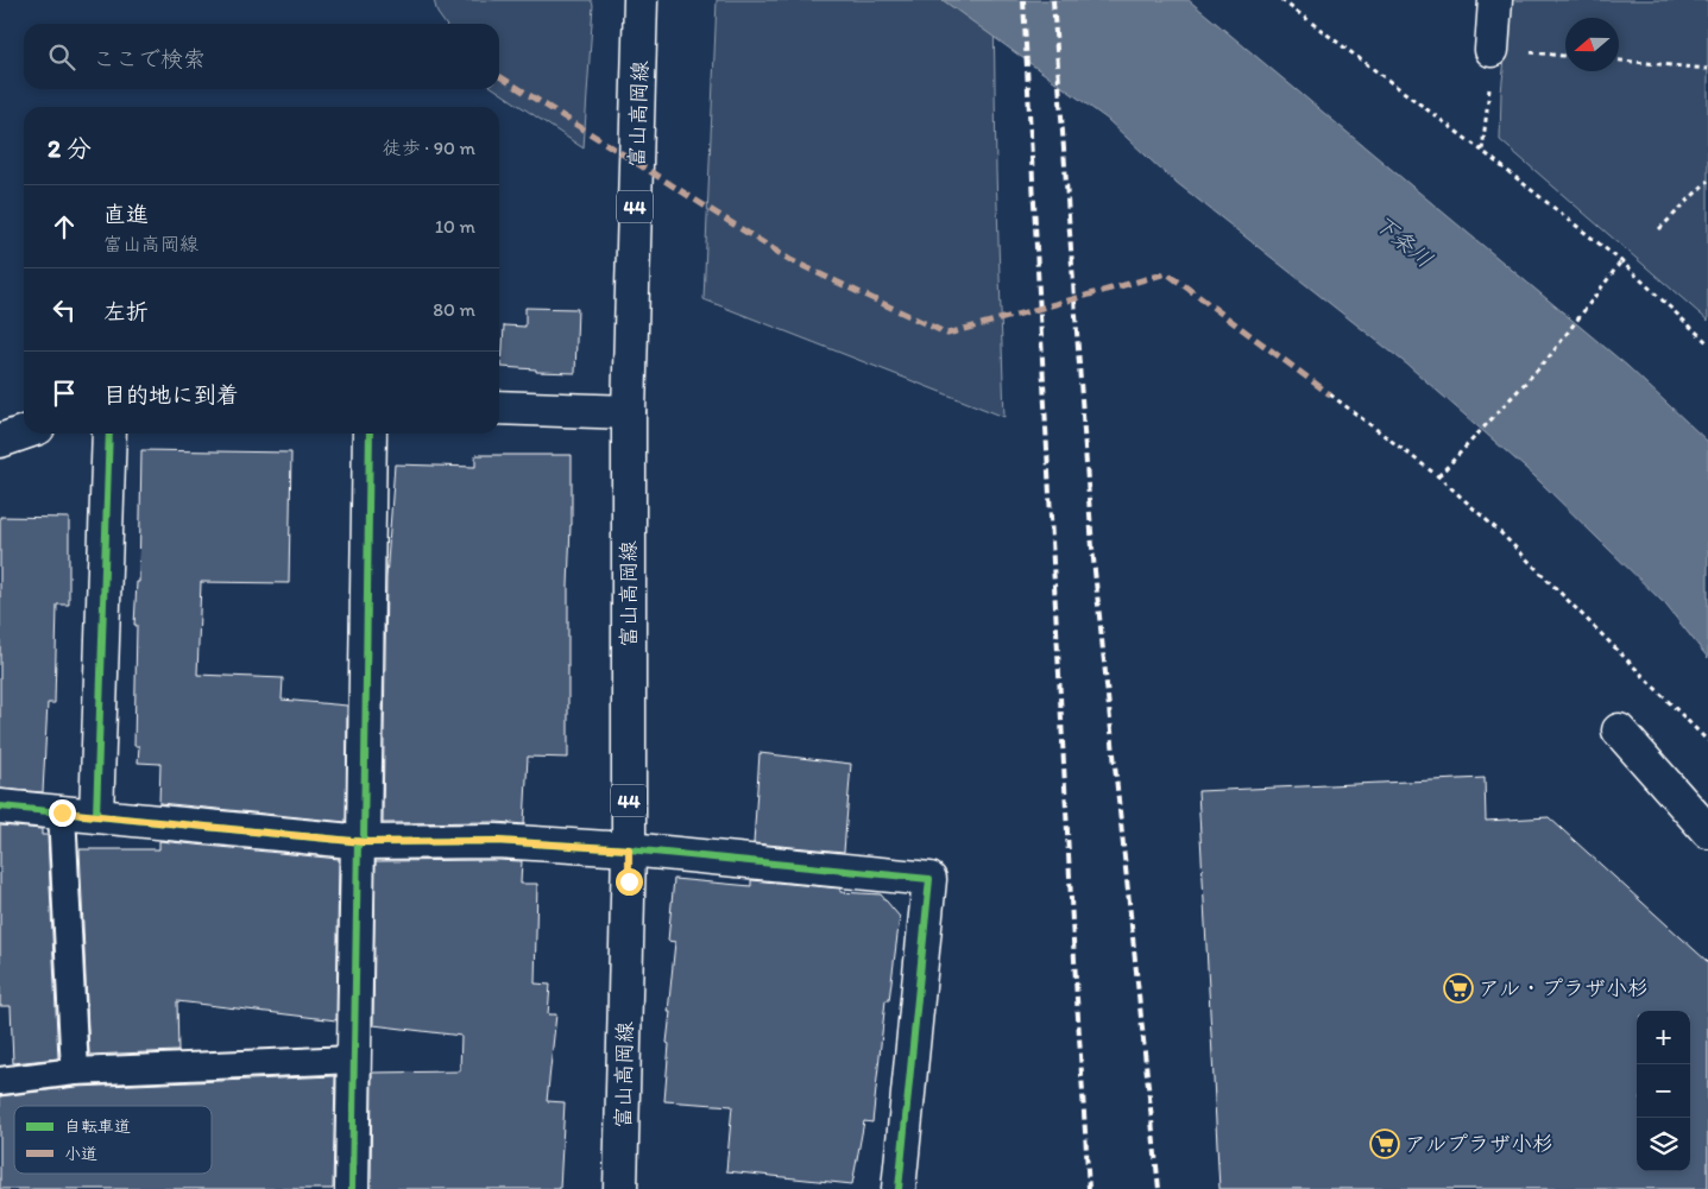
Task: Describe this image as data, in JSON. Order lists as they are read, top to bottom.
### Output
{
  "streets": {
    "street": ["富山高岡線", "44"]
  },
  "water": ["下条川"],
  "places": {
    "supermarket": ["アル・プラザ小杉", "アルプラザ小杉"]
  },
  "legend": ["自転車道", "小道"],
  "north": "left",
  "page": {
    "search": "ここで検索",
    "heading": ["2 分", "徒歩 · 90 m"],
    "list": [
      ["直進", "富山高岡線", "10 m"],
      ["左折", "80 m"],
      "目的地に到着"
    ],
    "map_buttons": ["+", "−"]
  }
}
